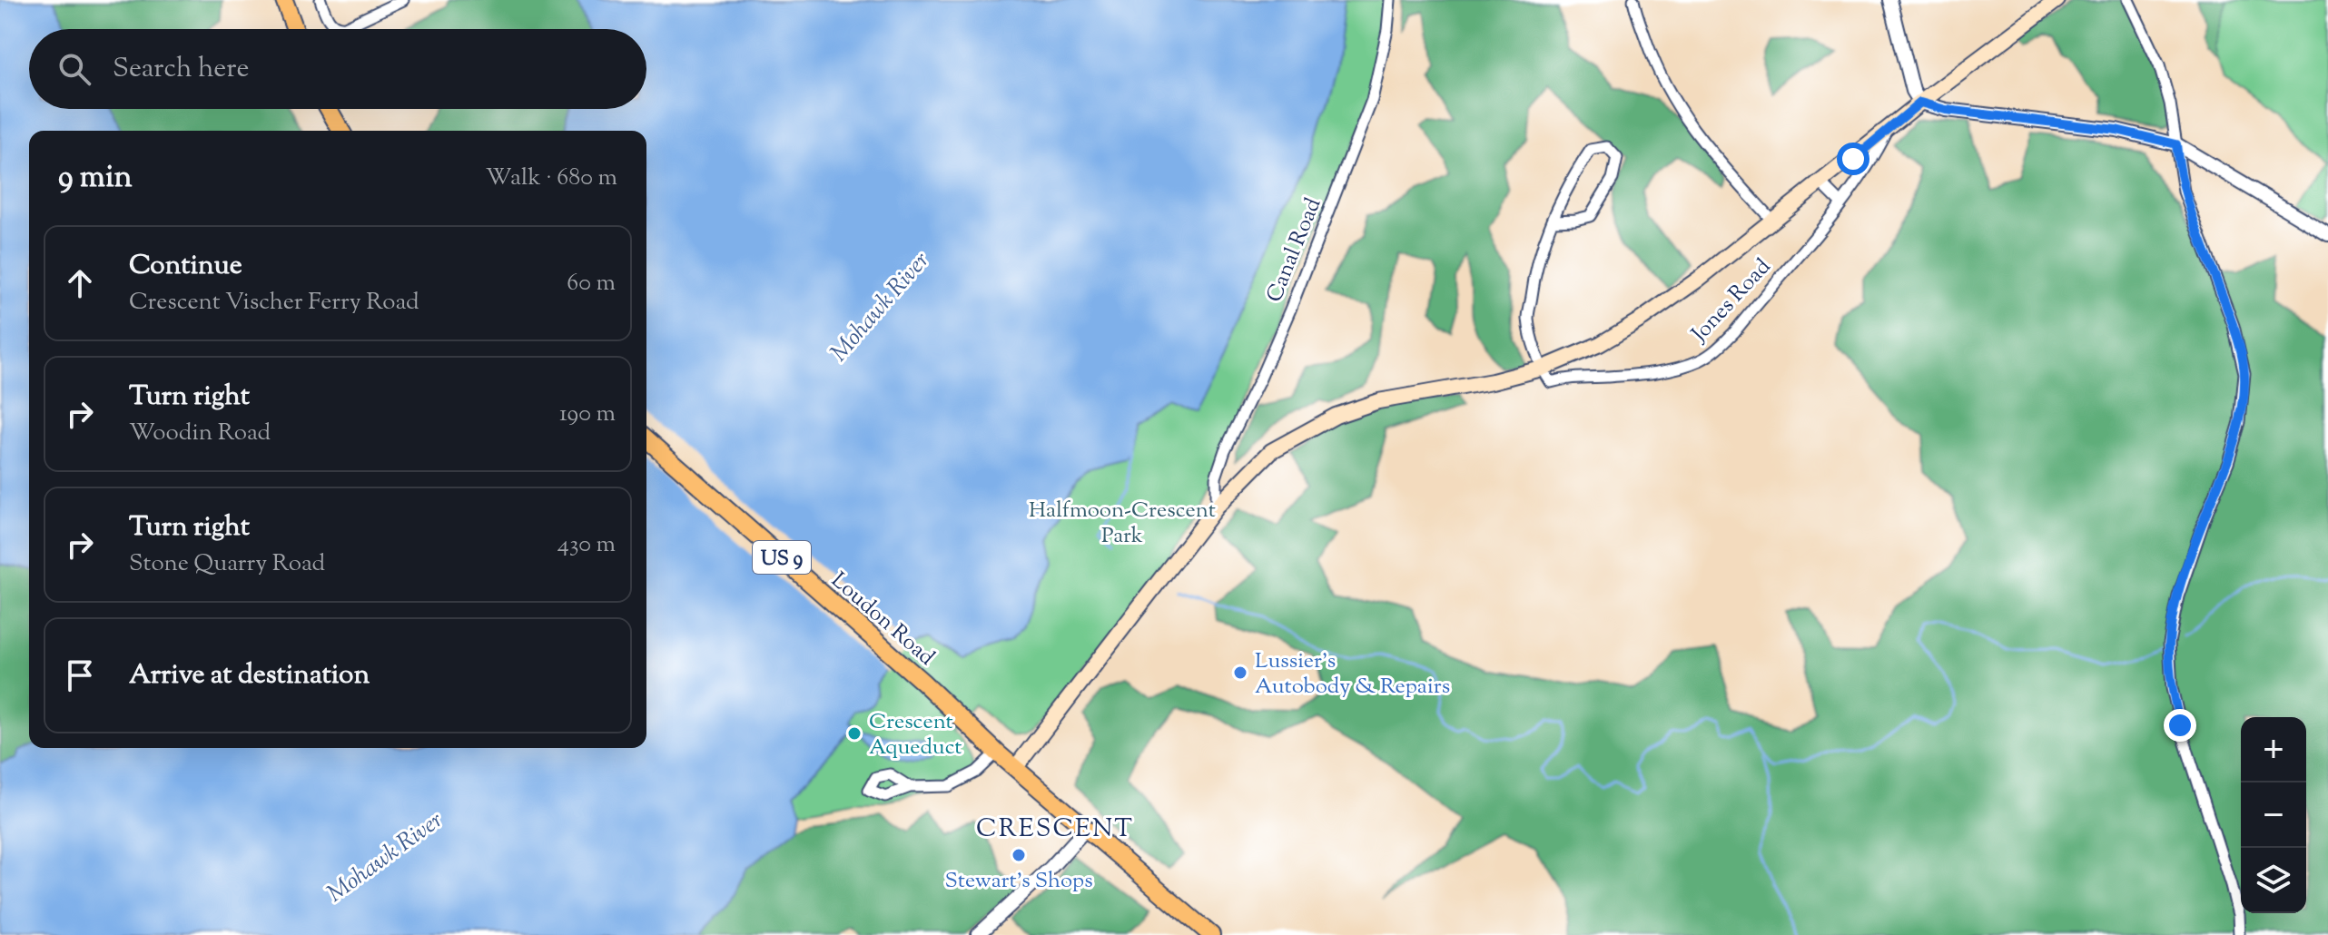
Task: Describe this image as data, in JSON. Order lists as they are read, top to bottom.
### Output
{
  "streets": {
    "main road": ["US 9", "Loudon Road"],
    "street": ["Canal Road", "Jones Road"]
  },
  "crossings": [
    ["US 9", "Loudon Road"]
  ],
  "districts": ["CRESCENT"],
  "water": ["Mohawk River"],
  "parks": ["Halfmoon-Crescent Park"],
  "places": ["Lussier's Autobody & Repairs", "Crescent Aqueduct", "Stewart's Shops"],
  "page": {
    "search": "Search here",
    "heading": ["9 min", "Walk · 680 m"],
    "list": [
      ["Continue", "Crescent Vischer Ferry Road", "60 m"],
      ["Turn right", "Woodin Road", "190 m"],
      ["Turn right", "Stone Quarry Road", "430 m"],
      "Arrive at destination"
    ],
    "map_buttons": ["+", "−"]
  }
}
